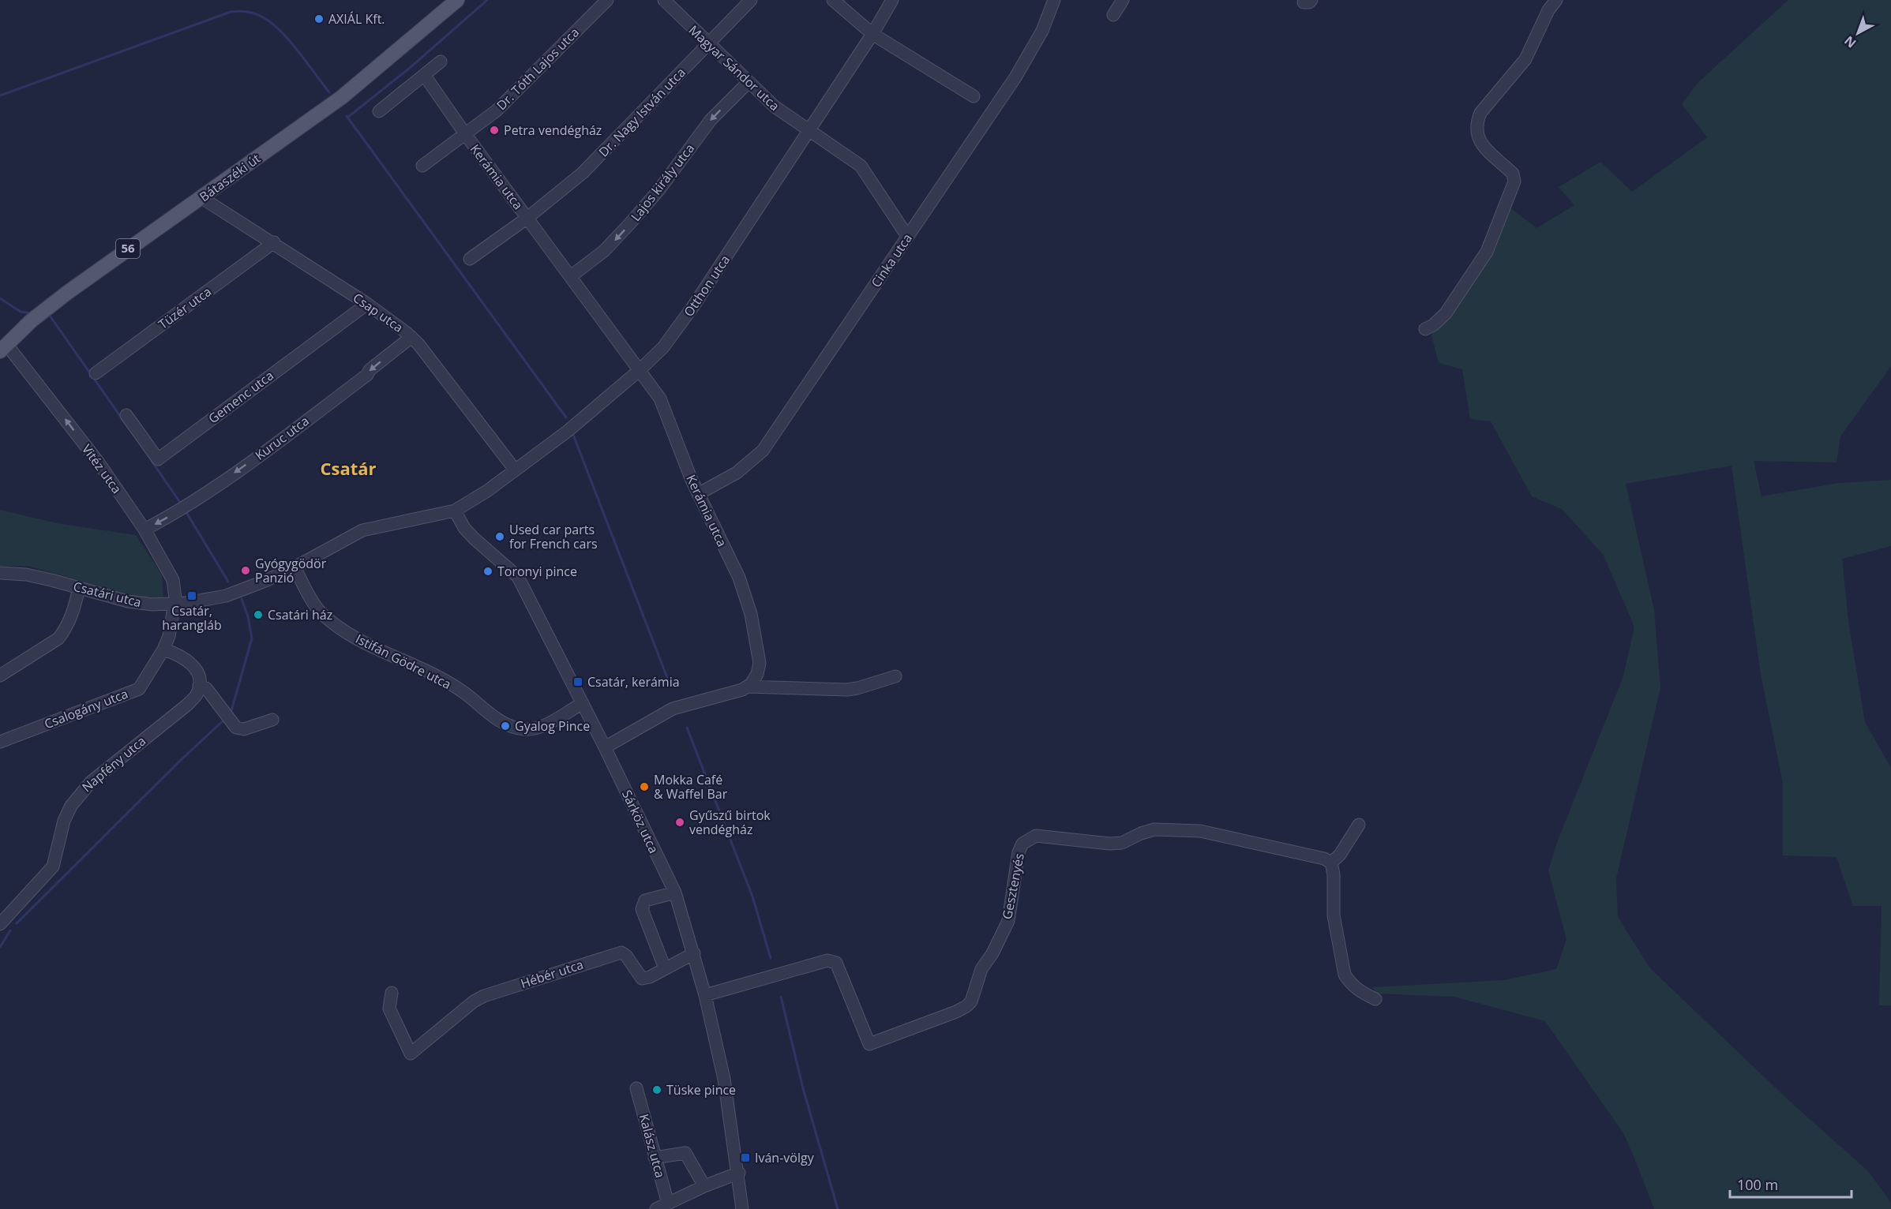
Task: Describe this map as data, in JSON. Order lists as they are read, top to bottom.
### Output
{
  "streets": {
    "main road": ["Bátaszéki út", "56"],
    "street": [
      "Magyar Sándor utca",
      "Dr. Tóth Lajos utca",
      "Dr. Nagy István utca",
      "Kerámia utca",
      "Lajos király utca",
      "Cinka utca",
      "Otthon utca",
      "Tüzér utca",
      "Csap utca",
      "Gemenc utca",
      "Kuruc utca",
      "Vitéz utca",
      "Csatári utca",
      "Istifán Gödre utca",
      "Csalogány utca",
      "Napfény utca",
      "Sárköz utca",
      "Gesztenyés",
      "Hébér utca",
      "Kalász utca"
    ]
  },
  "crossings": [
    ["Magyar Sándor utca", "Dr. Nagy István utca"],
    ["Magyar Sándor utca", "Lajos király utca"],
    ["Magyar Sándor utca", "Cinka utca"],
    ["Magyar Sándor utca", "Otthon utca"],
    ["Dr. Tóth Lajos utca", "Kerámia utca"],
    ["Dr. Nagy István utca", "Kerámia utca"],
    ["Kerámia utca", "Lajos király utca"],
    ["Kerámia utca", "Cinka utca"],
    ["Kerámia utca", "Otthon utca"],
    ["Bátaszéki út", "Csap utca"],
    ["Bátaszéki út", "Vitéz utca"],
    ["Otthon utca", "Csap utca"],
    ["Otthon utca", "Csatári utca"],
    ["Otthon utca", "Sárköz utca"],
    ["Tüzér utca", "Csap utca"],
    ["Csap utca", "Gemenc utca"],
    ["Csap utca", "Kuruc utca"],
    ["Kuruc utca", "Vitéz utca"],
    ["Vitéz utca", "Csatári utca"],
    ["Vitéz utca", "Csalogány utca"],
    ["Csatári utca", "Istifán Gödre utca"],
    ["Csatári utca", "Csalogány utca"],
    ["Csatári utca", "Sárköz utca"],
    ["Istifán Gödre utca", "Sárköz utca"],
    ["Sárköz utca", "Gesztenyés"],
    ["Sárköz utca", "Hébér utca"]
  ],
  "one_way": ["Lajos király utca", "Kuruc utca", "Vitéz utca"],
  "districts": ["Csatár"],
  "places": {
    "other": [
      "AXIÁL Kft.",
      "Petra vendégház",
      "Used car parts for French cars",
      "Gyógygödör Panzió",
      "Toronyi pince",
      "Csatári ház",
      "Gyalog Pince",
      "Mokka Café & Waffel Bar",
      "Gyűszű birtok vendégház",
      "Tüske pince"
    ],
    "transit": ["Csatár, harangláb", "Csatár, kerámia", "Iván-völgy"]
  },
  "scale_bar": "100 m",
  "north": "bottom left"
}
